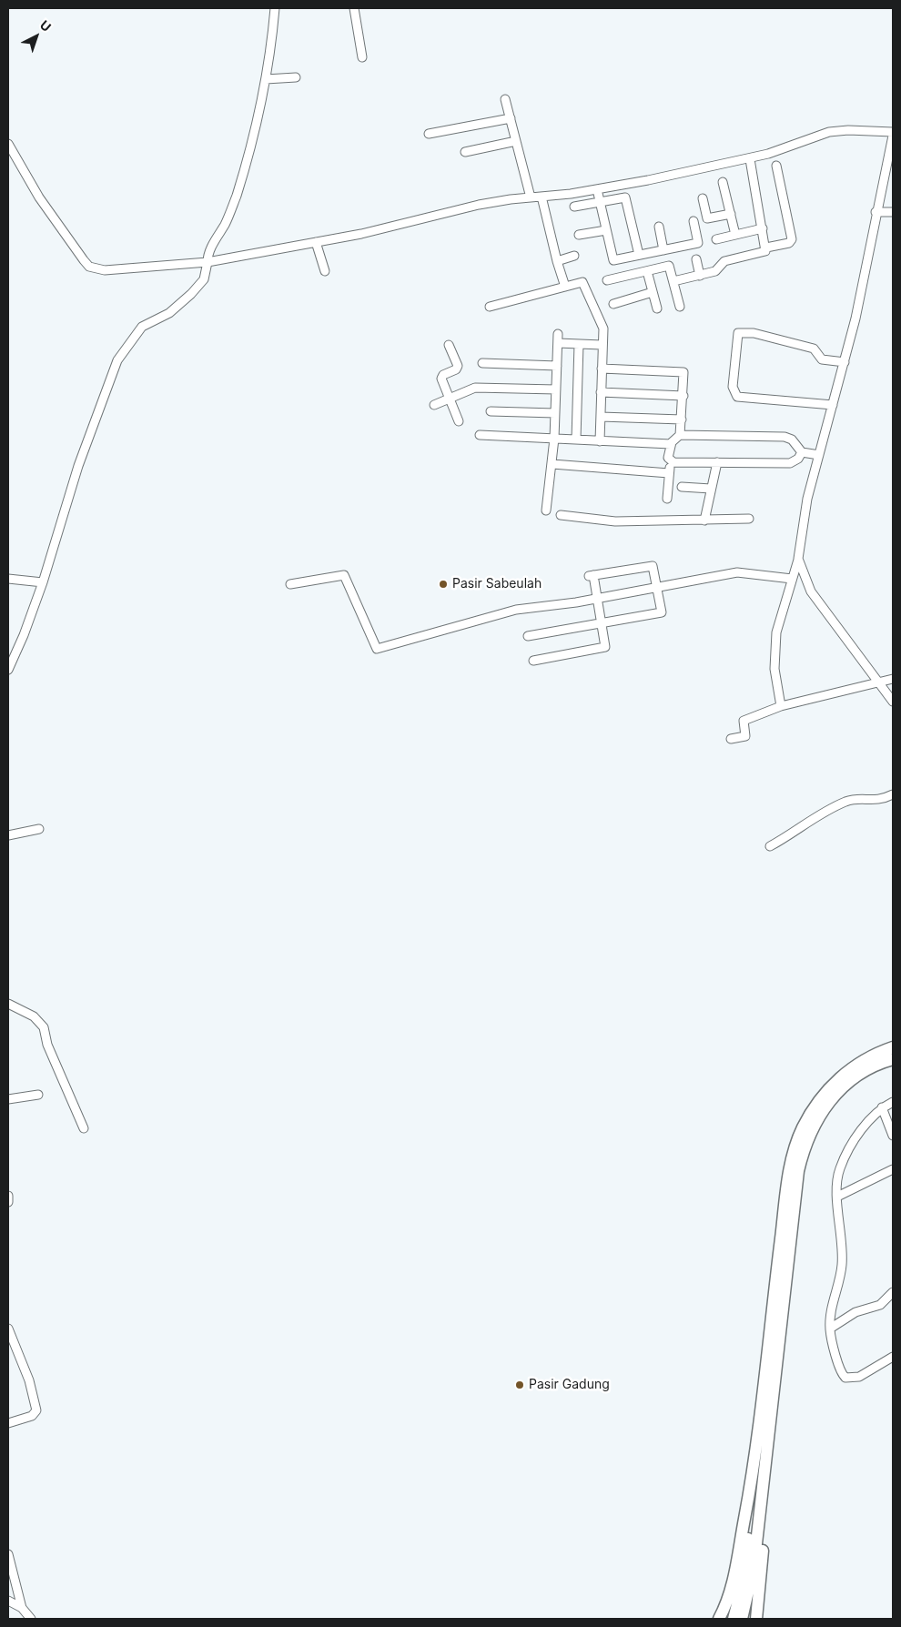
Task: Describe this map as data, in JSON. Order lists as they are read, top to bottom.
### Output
{
  "places": ["Pasir Sabeulah", "Pasir Gadung"],
  "north": "top right"
}
